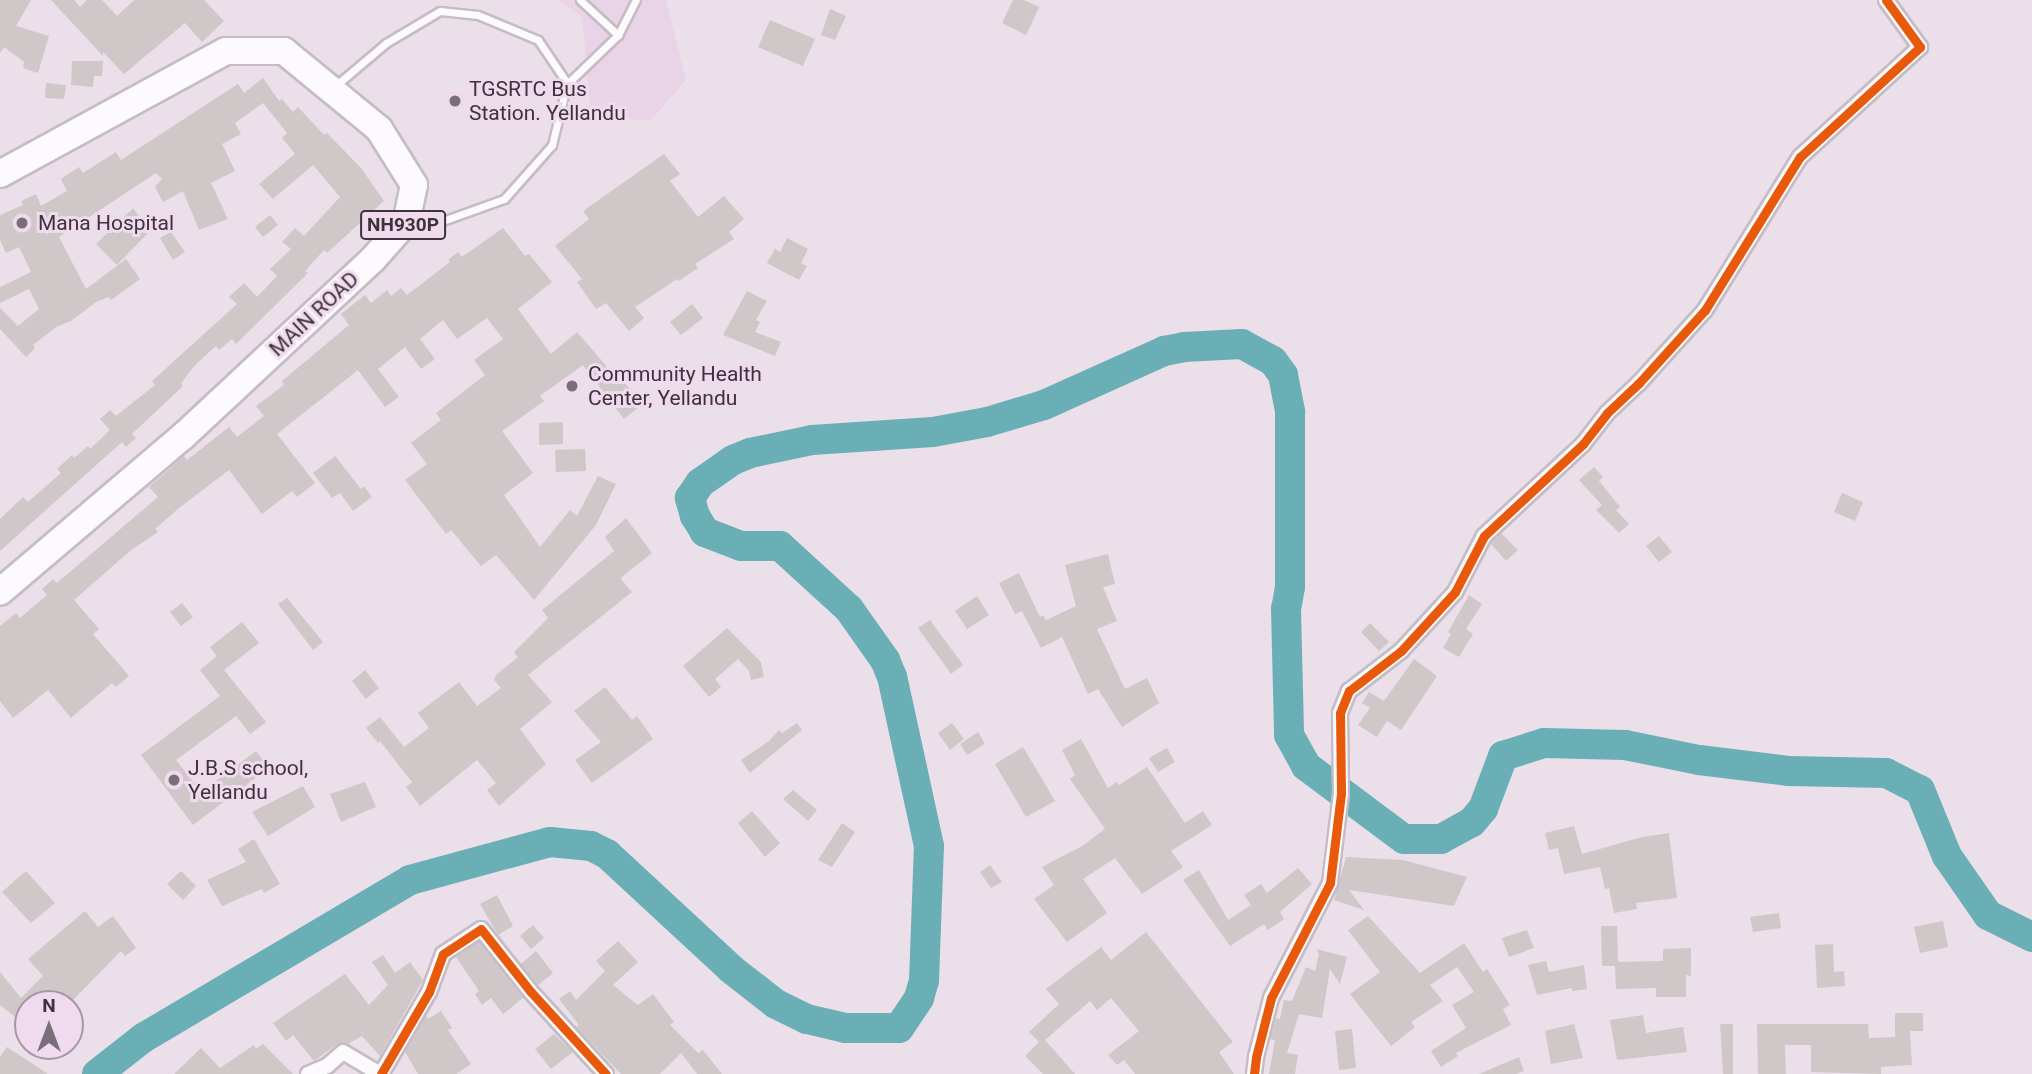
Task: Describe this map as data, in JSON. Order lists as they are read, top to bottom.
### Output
{
  "streets": {
    "highway": ["NH930P", "MAIN ROAD"]
  },
  "places": [
    "TGSRTC Bus Station. Yellandu",
    "Mana Hospital",
    "Community Health Center, Yellandu",
    "J.B.S school, Yellandu"
  ],
  "north": "top"
}
